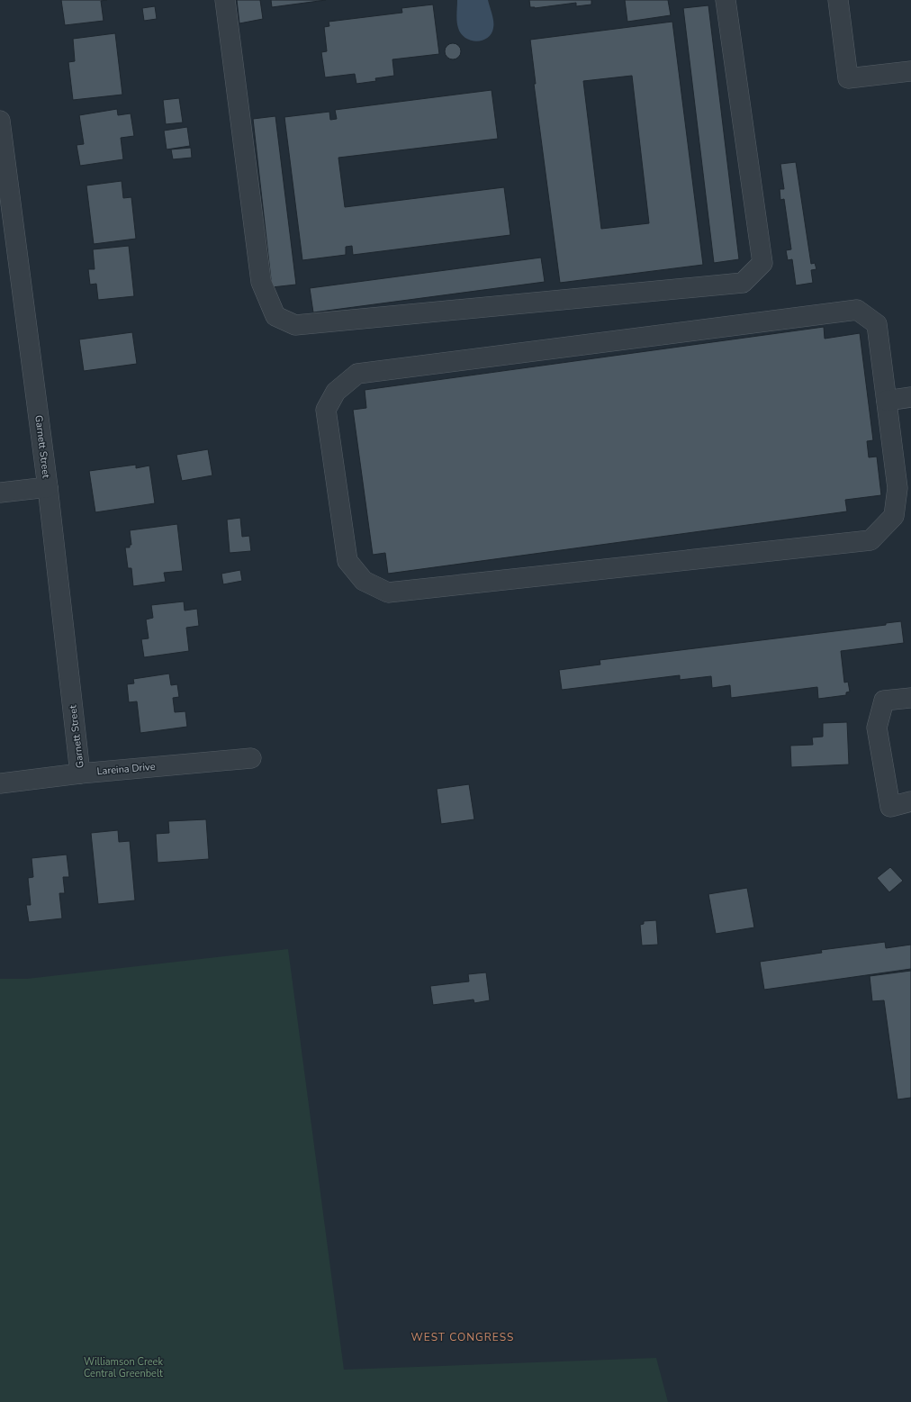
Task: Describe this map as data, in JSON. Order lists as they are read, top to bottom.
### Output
{
  "streets": {
    "street": ["Garnett Street", "Lareina Drive"]
  },
  "crossings": [
    ["Garnett Street", "Lareina Drive"]
  ],
  "districts": ["WEST CONGRESS"],
  "parks": ["Williamson Creek Central Greenbelt"]
}
